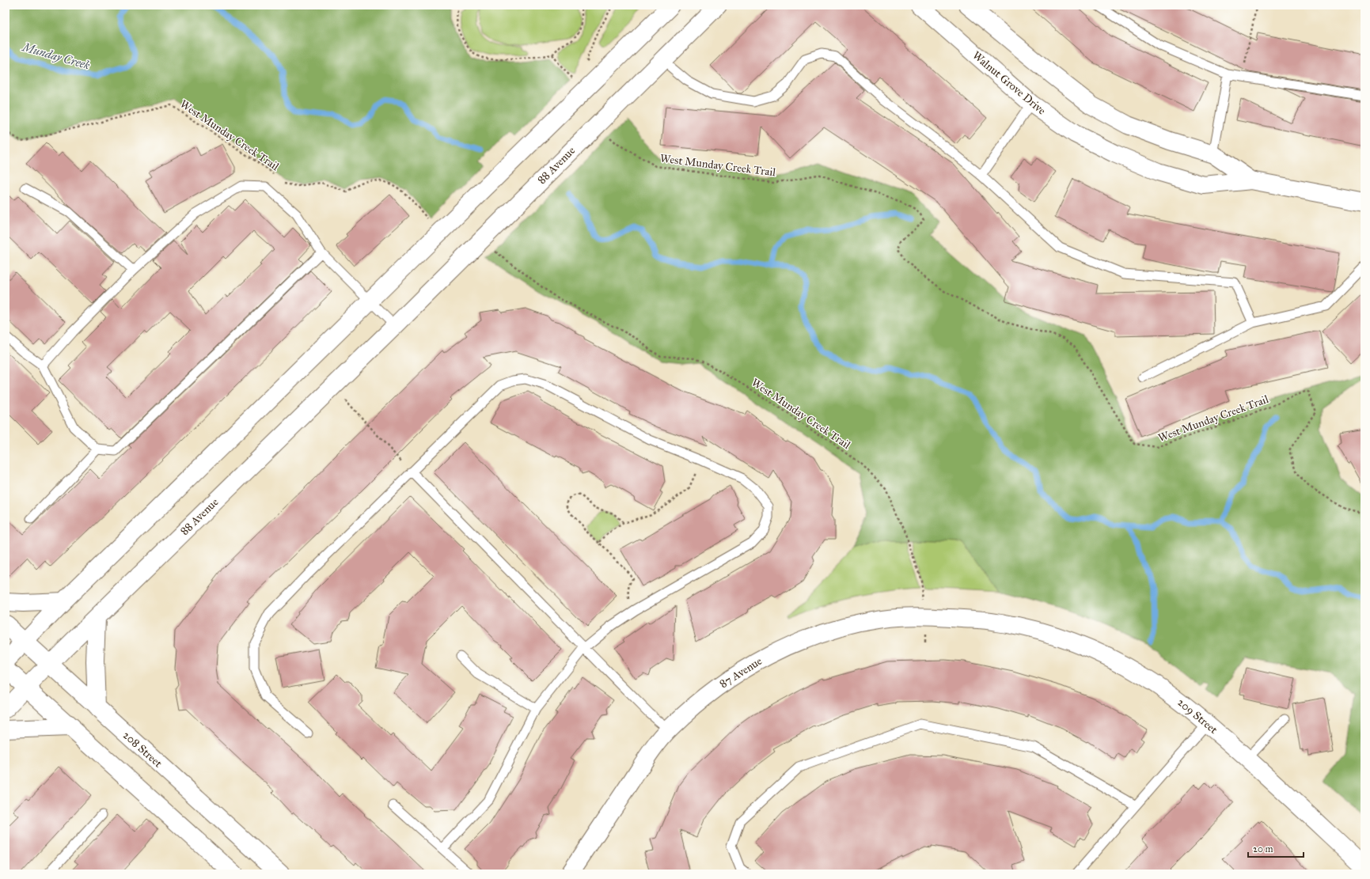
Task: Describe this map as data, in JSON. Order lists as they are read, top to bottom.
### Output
{
  "streets": {
    "main road": [
      "Walnut Grove Drive",
      "88 Avenue",
      "87 Avenue",
      "209 Street",
      "208 Street"
    ],
    "path": ["West Munday Creek Trail"]
  },
  "crossings": [
    ["88 Avenue", "208 Street"],
    ["87 Avenue", "209 Street"]
  ],
  "water": ["Munday Creek"],
  "scale_bar": "20 m"
}
